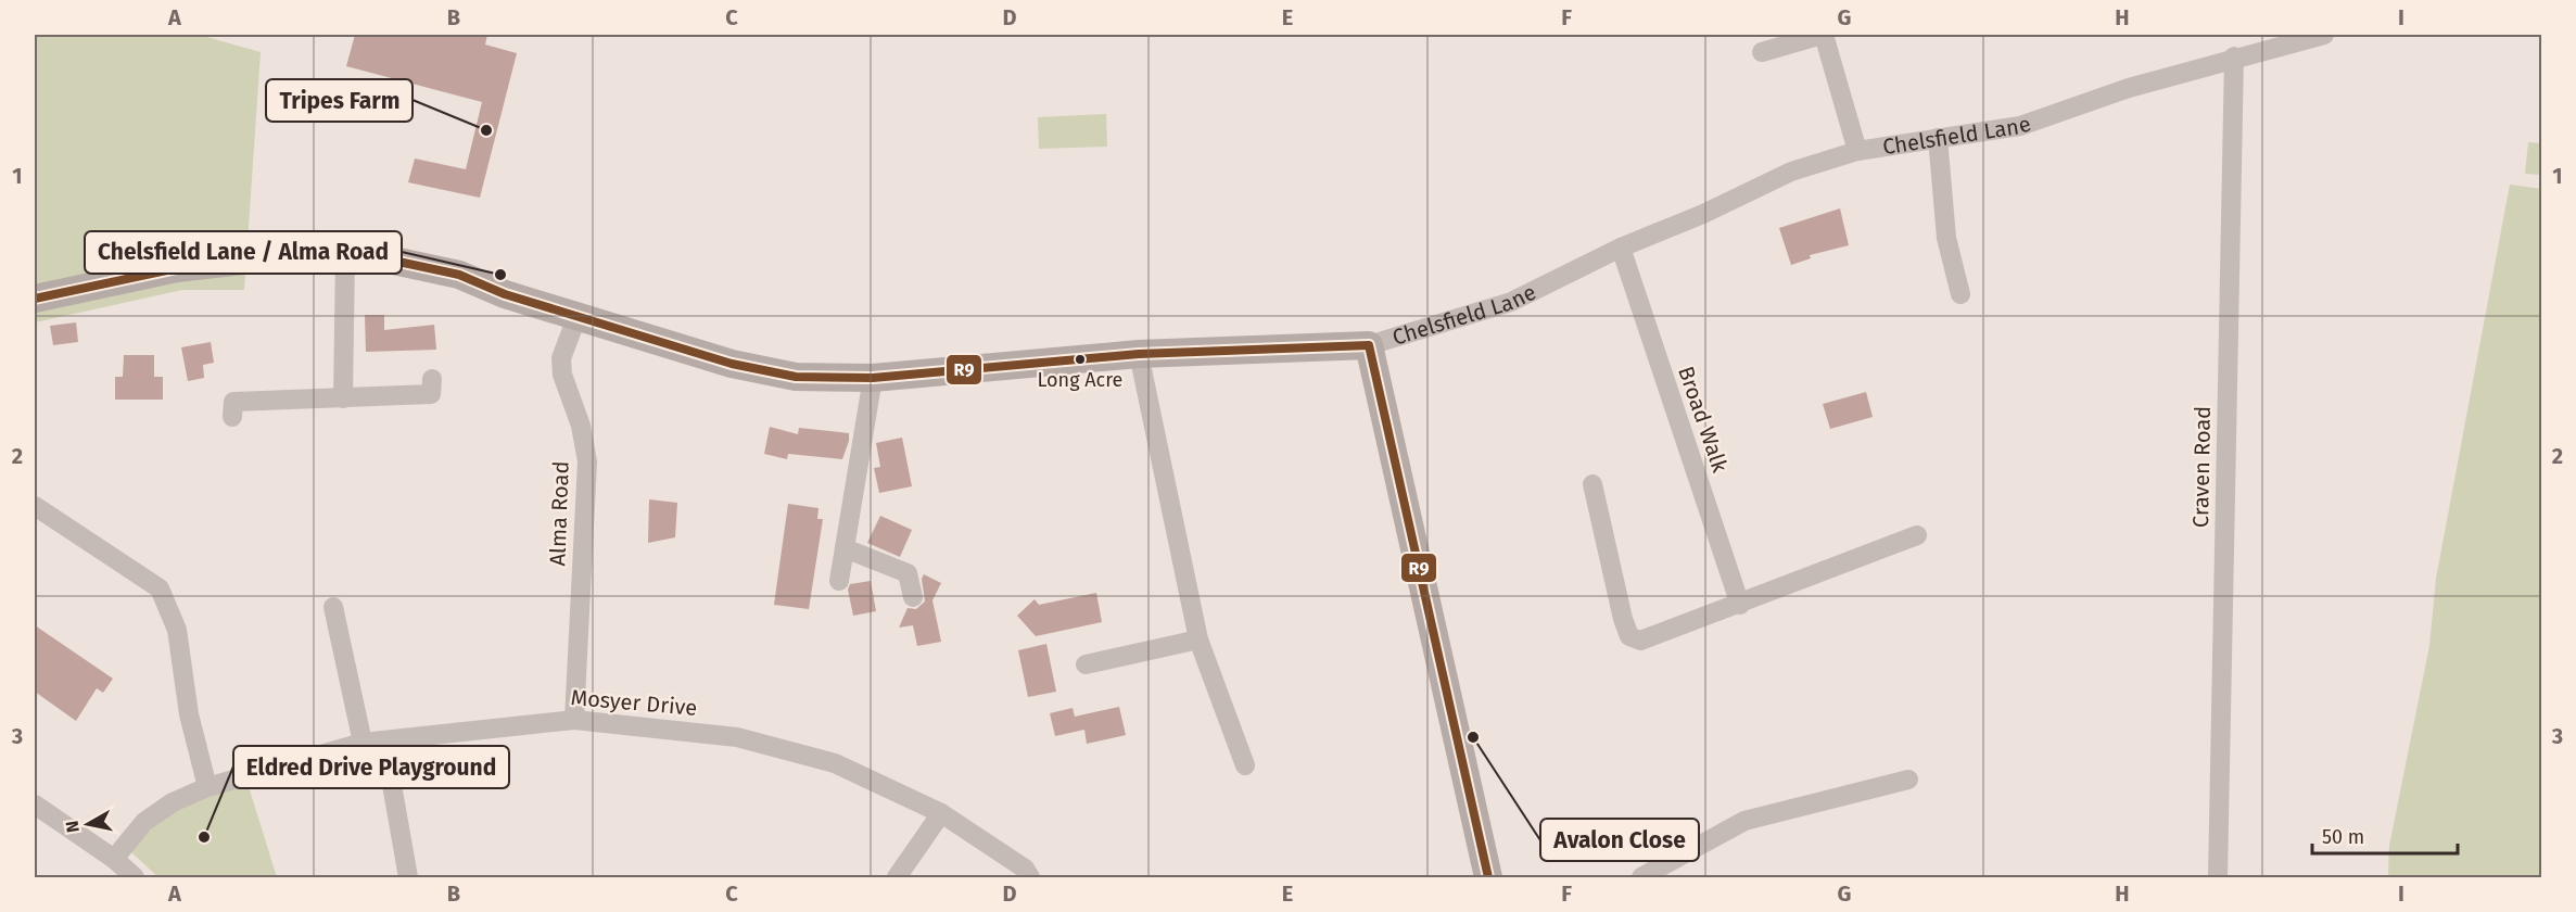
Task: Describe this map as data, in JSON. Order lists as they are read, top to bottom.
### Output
{
  "streets": {
    "street": [
      "Chelsfield Lane",
      "Broad Walk",
      "Craven Road",
      "Alma Road",
      "Mosyer Drive"
    ]
  },
  "crossings": [
    ["Chelsfield Lane", "Broad Walk"],
    ["Chelsfield Lane", "Craven Road"],
    ["Chelsfield Lane", "Alma Road"],
    ["Alma Road", "Mosyer Drive"]
  ],
  "places": [
    "Tripes Farm",
    "Chelsfield Lane / Alma Road",
    "Long Acre",
    "Avalon Close",
    "Eldred Drive Playground"
  ],
  "lines": ["transit line R9"],
  "scale_bar": "50 m",
  "north": "left",
  "grid": {
    "columns": [
      "A",
      "B",
      "C",
      "D",
      "E",
      "F",
      "G",
      "H",
      "I"
    ],
    "rows": ["1", "2", "3"]
  }
}
